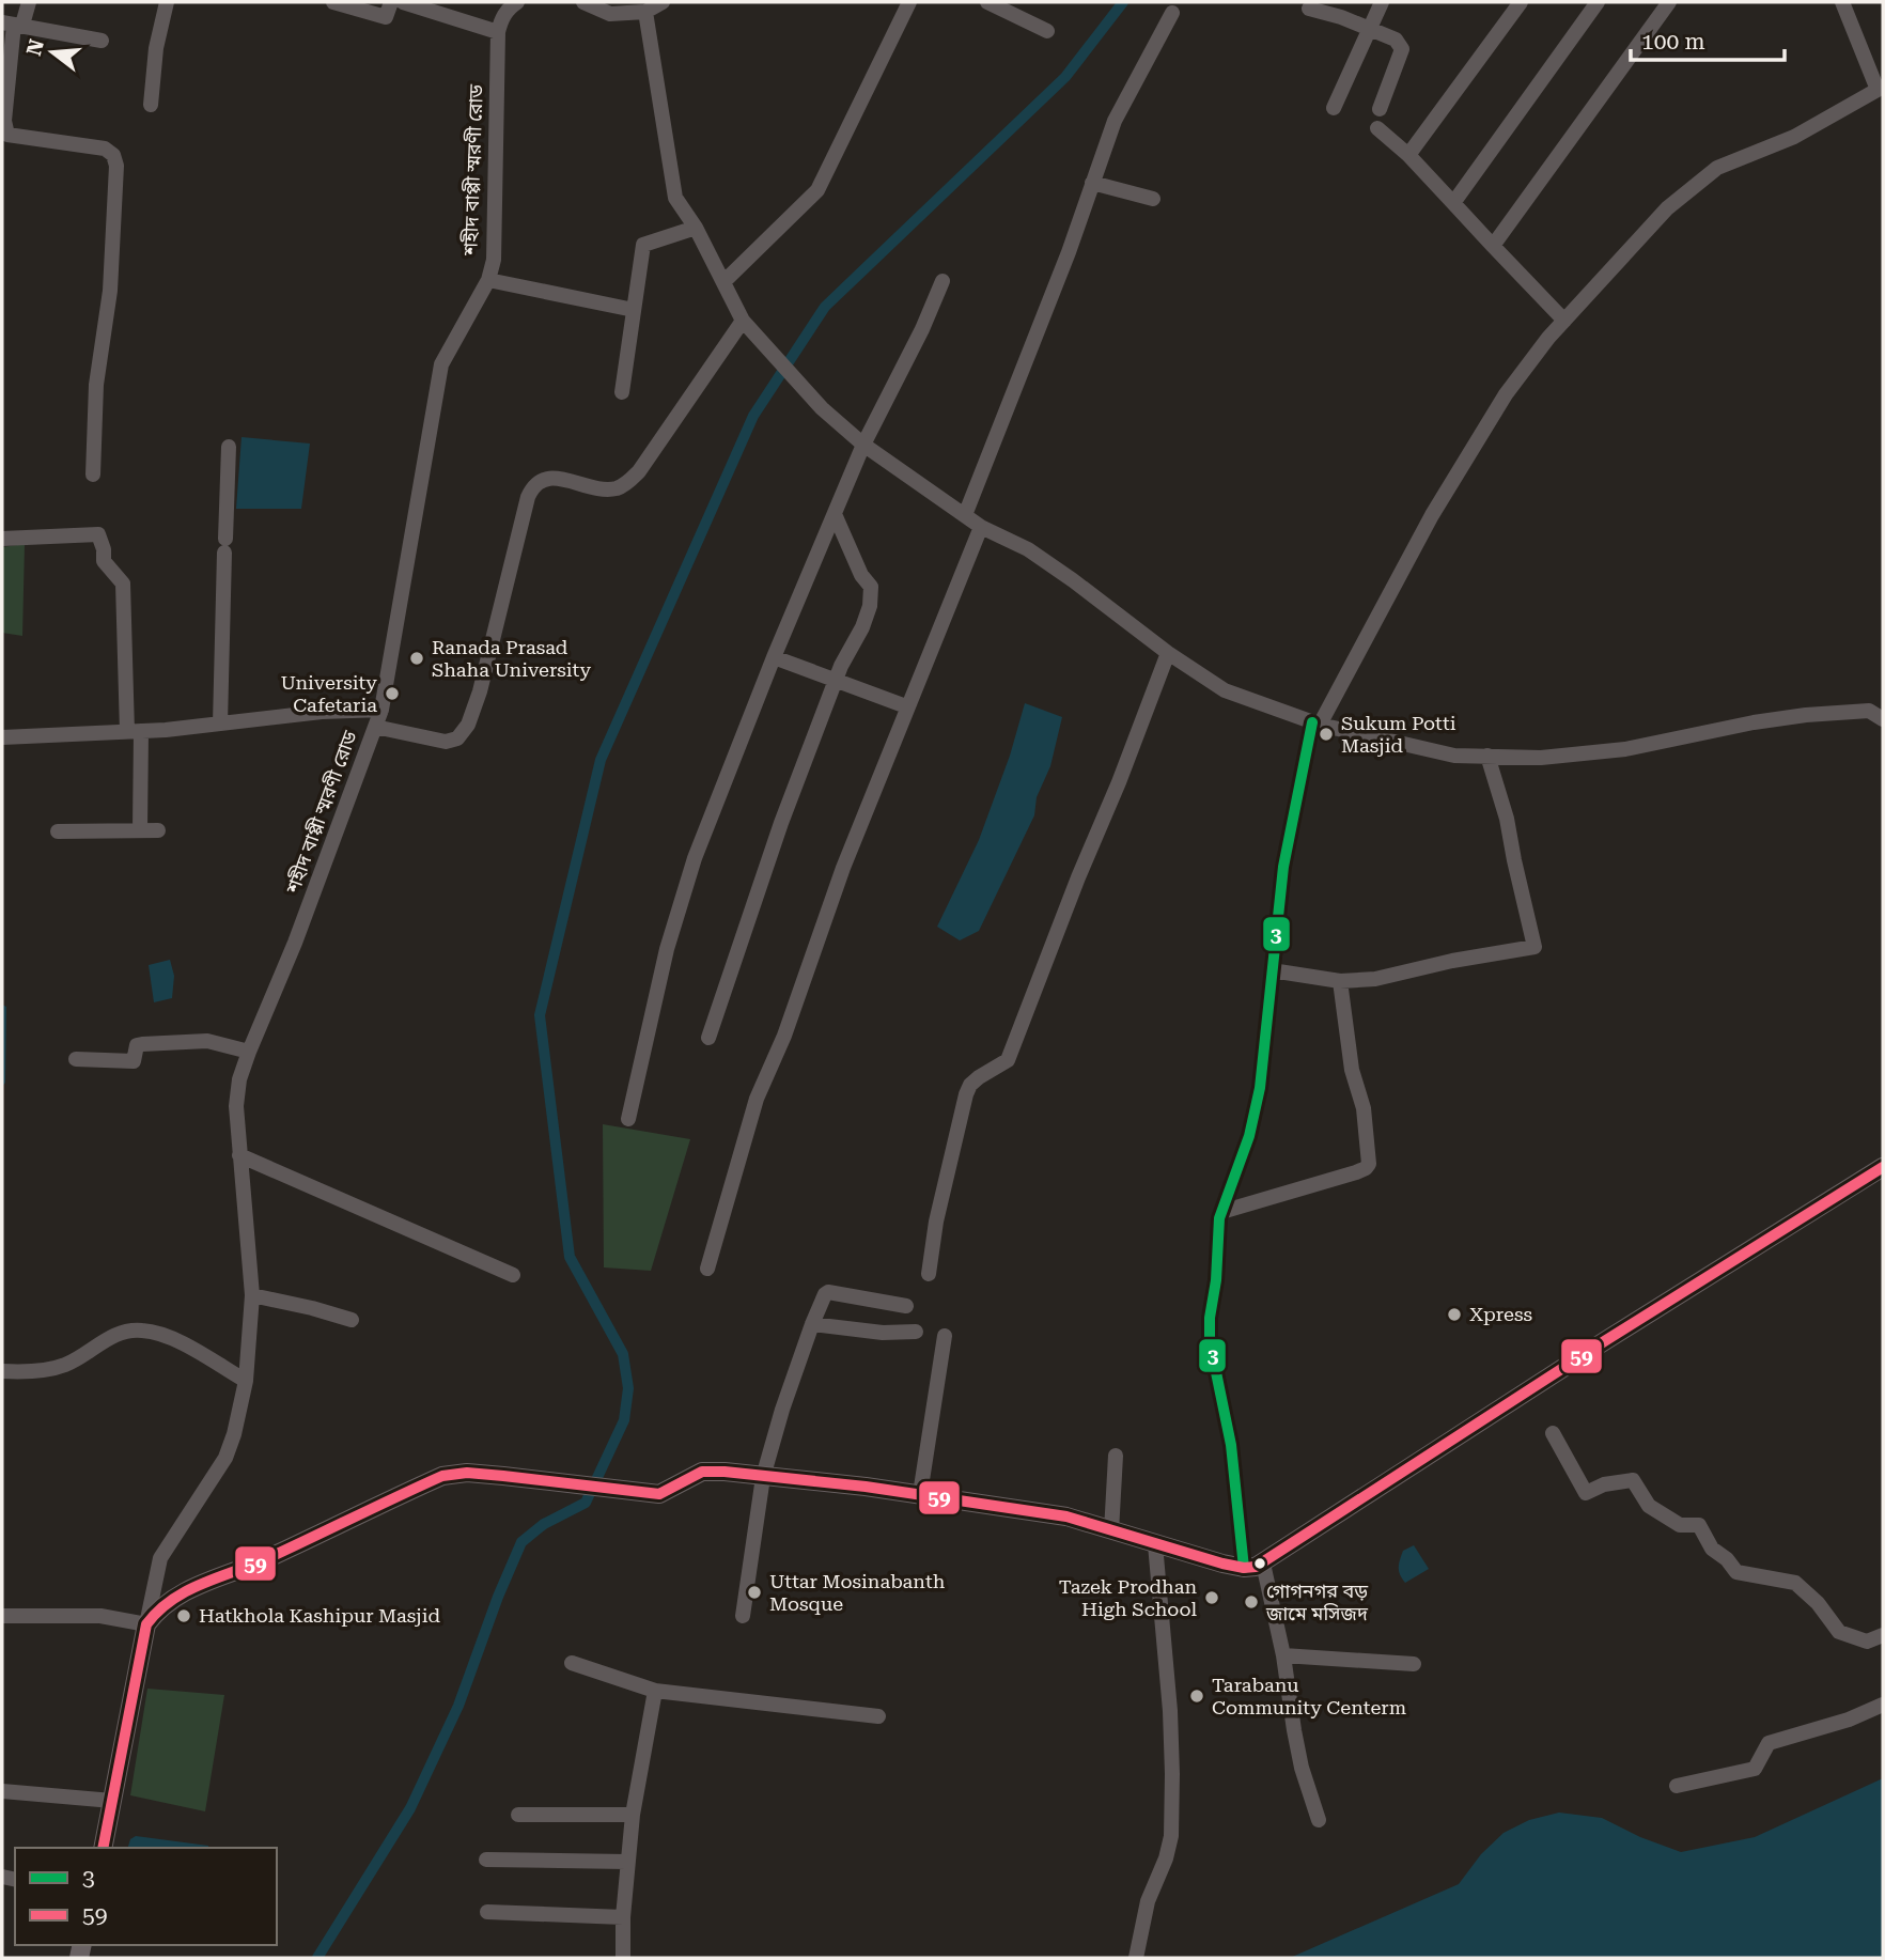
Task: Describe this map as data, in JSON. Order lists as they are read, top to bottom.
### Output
{
  "streets": {
    "street": ["শহীদ বাপ্পী স্মরণী রোড"]
  },
  "places": [
    "Ranada Prasad Shaha University",
    "University Cafetaria",
    "Sukum Potti Masjid",
    "Xpress",
    "Uttar Mosinabanth Mosque",
    "Tazek Prodhan High School",
    "গোগনগর বড় জামে মসিজদ",
    "Hatkhola Kashipur Masjid",
    "Tarabanu Community Centerm"
  ],
  "lines": ["transit line 3", "transit line 59"],
  "legend": ["3", "59"],
  "scale_bar": "100 m",
  "north": "left"
}
